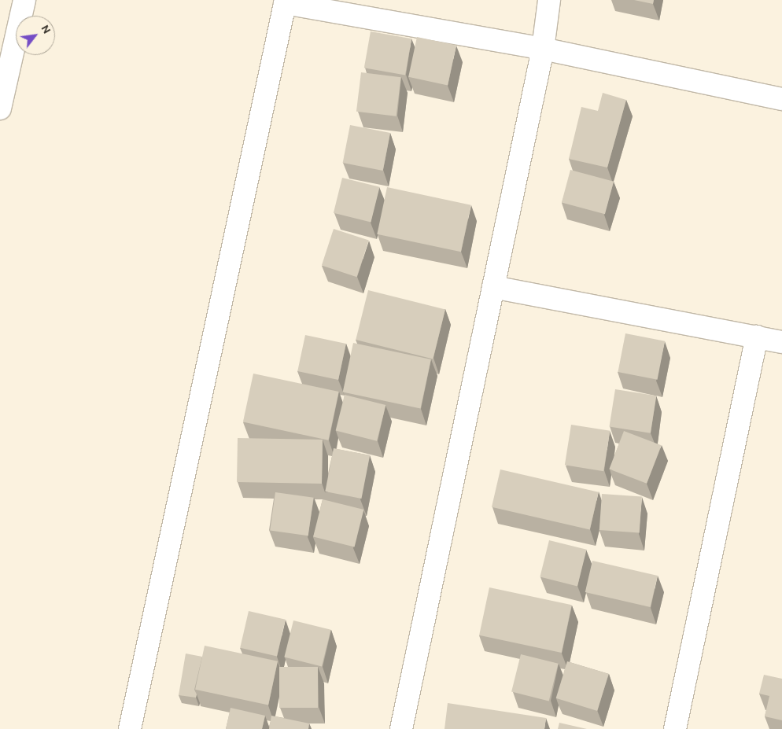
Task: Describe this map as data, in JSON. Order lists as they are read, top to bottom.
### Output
{
  "north": "top right"
}
